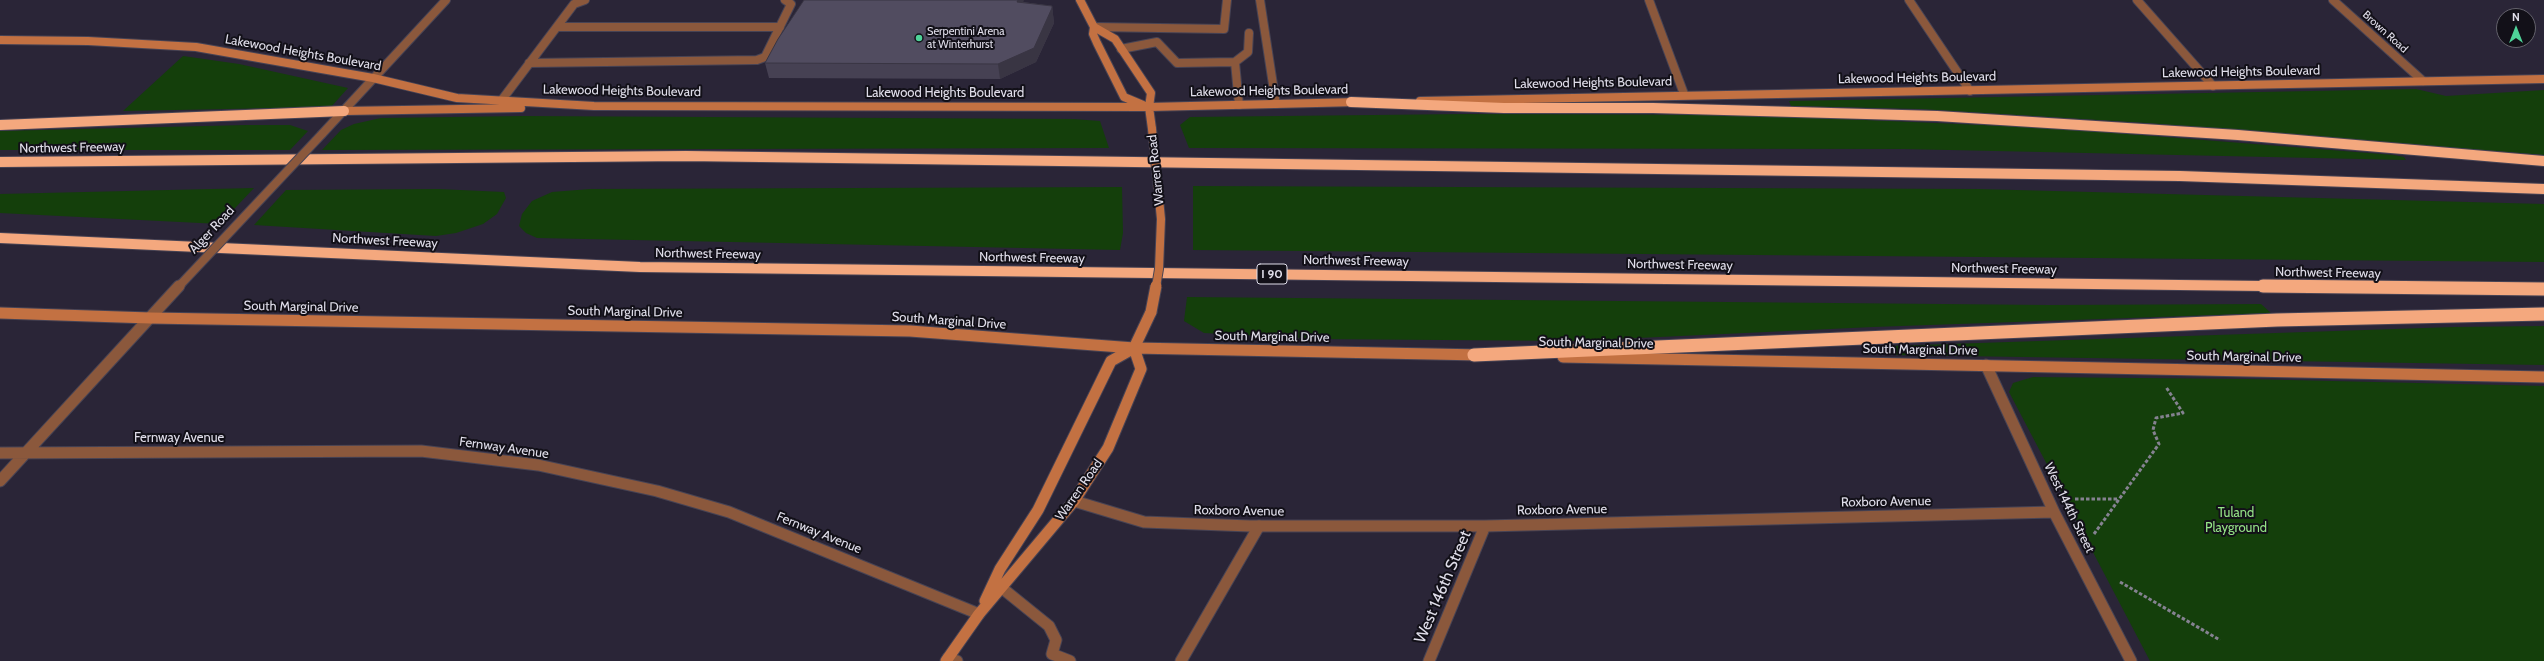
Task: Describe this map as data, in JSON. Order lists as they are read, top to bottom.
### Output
{
  "streets": {
    "highway": ["Northwest Freeway", "I 90"],
    "main road": ["Lakewood Heights Boulevard", "Warren Road", "South Marginal Drive"],
    "street": [
      "Brown Road",
      "Alger Road",
      "Fernway Avenue",
      "Roxboro Avenue",
      "West 144th Street",
      "West 146th Street"
    ]
  },
  "crossings": [
    ["Brown Road", "Lakewood Heights Boulevard"],
    ["Lakewood Heights Boulevard", "Warren Road"],
    ["Lakewood Heights Boulevard", "Alger Road"],
    ["Warren Road", "South Marginal Drive"],
    ["Warren Road", "Fernway Avenue"],
    ["Warren Road", "Roxboro Avenue"],
    ["Alger Road", "South Marginal Drive"],
    ["Alger Road", "Fernway Avenue"],
    ["South Marginal Drive", "West 144th Street"],
    ["Roxboro Avenue", "West 144th Street"],
    ["Roxboro Avenue", "West 146th Street"]
  ],
  "parks": ["Tuland Playground"],
  "places": ["Serpentini Arena at Winterhurst"],
  "north": "top"
}
